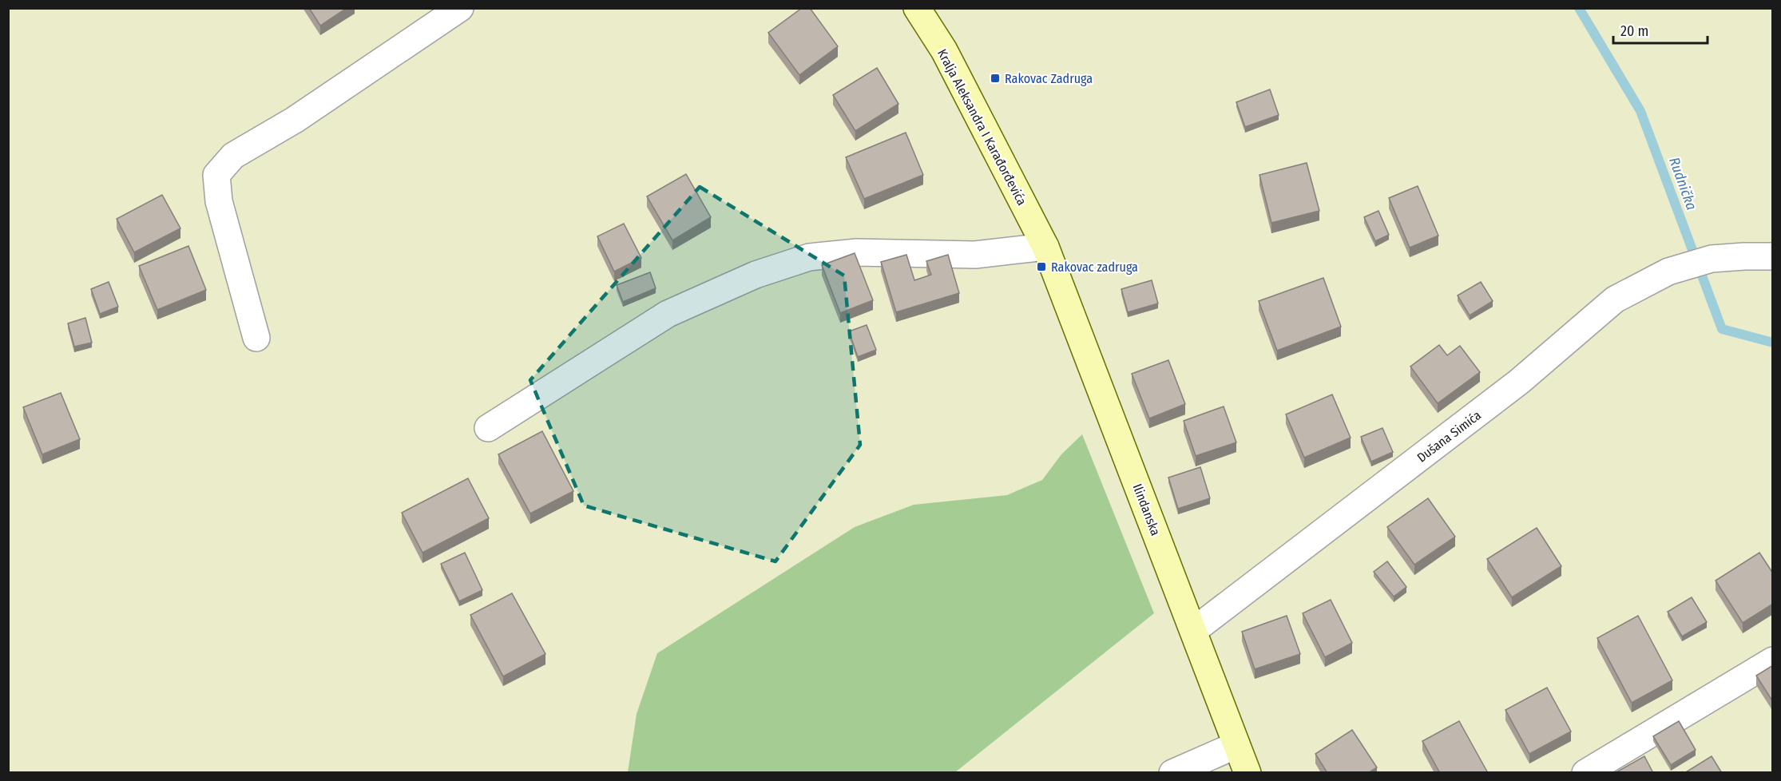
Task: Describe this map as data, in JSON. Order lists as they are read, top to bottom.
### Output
{
  "streets": {
    "street": ["Kralja Aleksandra I Karađorđevića", "Dušana Simića", "Ilindanska"]
  },
  "crossings": [
    ["Kralja Aleksandra I Karađorđevića", "Ilindanska"],
    ["Dušana Simića", "Ilindanska"]
  ],
  "water": ["Rudnička"],
  "places": {
    "transit": ["Rakovac Zadruga", "Rakovac zadruga"]
  },
  "scale_bar": "20 m"
}
